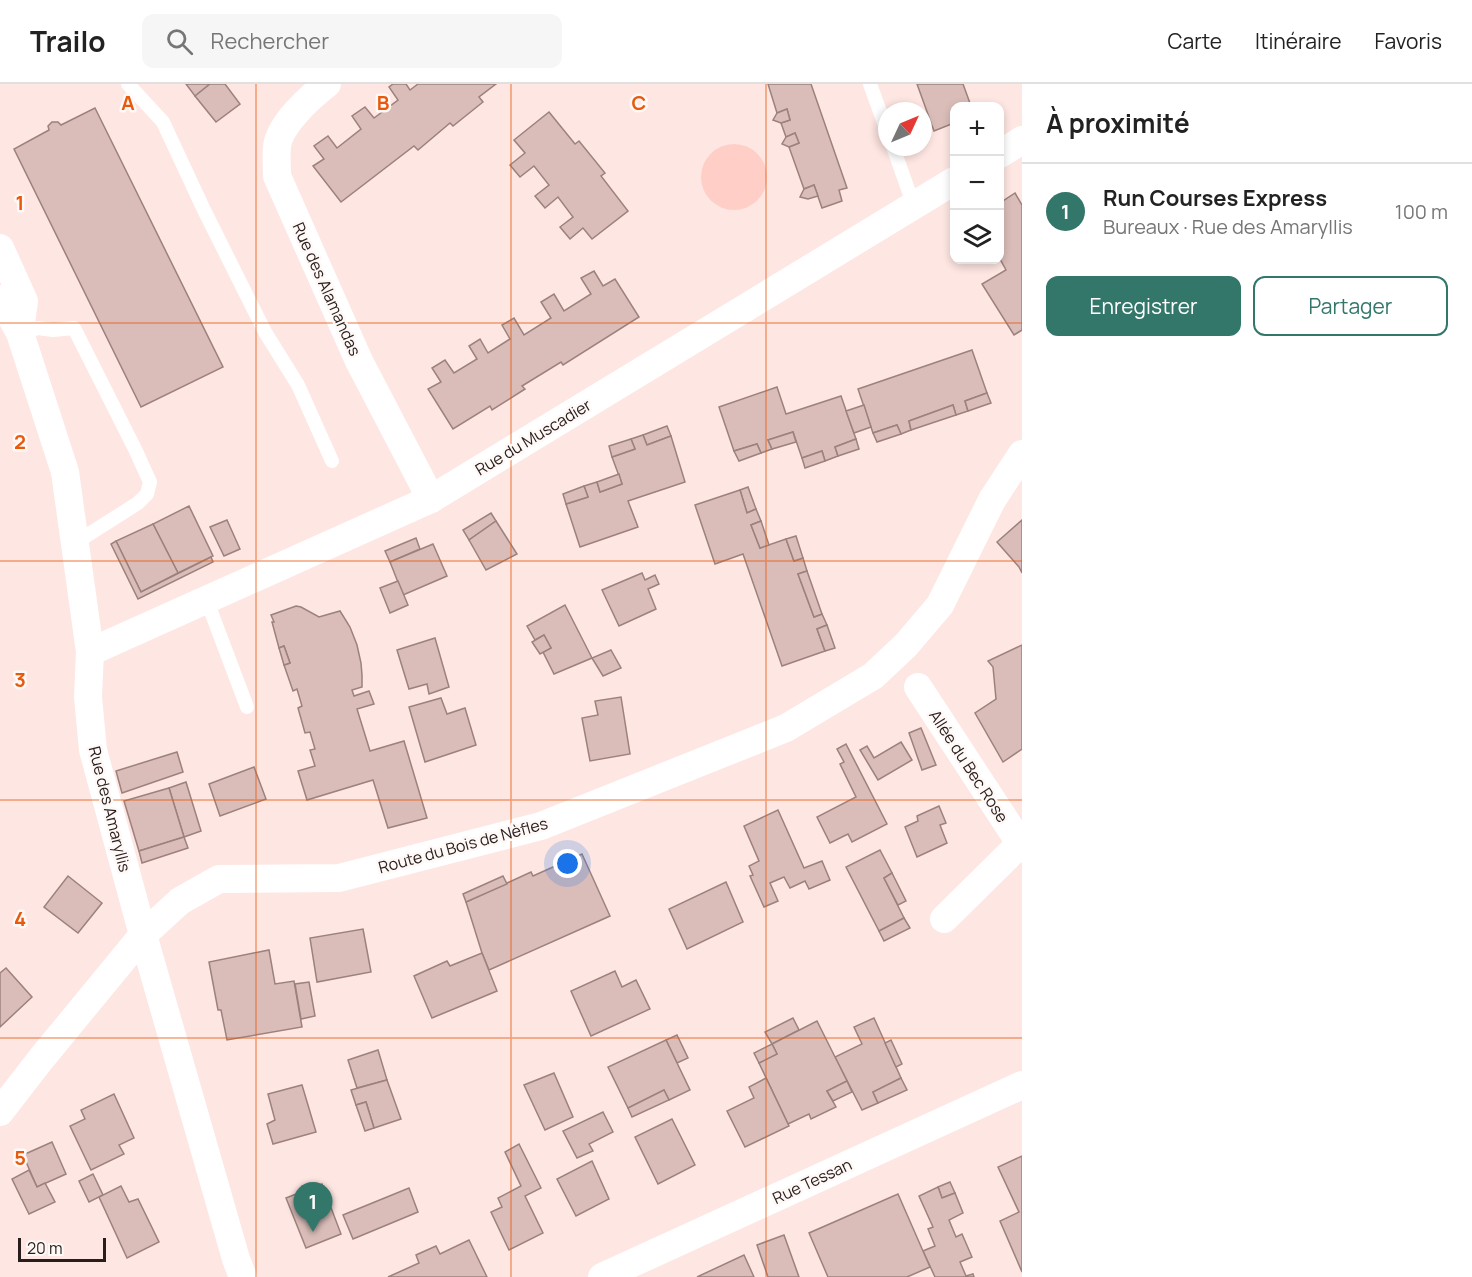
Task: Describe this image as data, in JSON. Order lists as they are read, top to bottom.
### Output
{
  "streets": {
    "street": [
      "Rue des Alamandas",
      "Rue du Muscadier",
      "Allée du Bec Rose",
      "Rue des Amaryllis",
      "Route du Bois de Nèfles",
      "Rue Tessan"
    ]
  },
  "crossings": [
    ["Rue des Alamandas", "Rue du Muscadier"],
    ["Rue du Muscadier", "Rue des Amaryllis"],
    ["Rue des Amaryllis", "Route du Bois de Nèfles"]
  ],
  "scale_bar": "20 m",
  "north": "top right",
  "page": {
    "header": "Trailo",
    "search": "Rechercher",
    "nav": ["Carte", "Itinéraire", "Favoris"],
    "heading": "À proximité",
    "map_buttons": ["+", "−"],
    "list": [
      {
        "mark": "1",
        "name": "Run Courses Express",
        "note": "Bureaux · Rue des Amaryllis",
        "value": "100 m"
      }
    ],
    "buttons": ["Enregistrer", "Partager"],
    "pins": "1",
    "scale": "20 m"
  },
  "grid": {
    "columns": ["A", "B", "C"],
    "rows": [
      "1",
      "2",
      "3",
      "4",
      "5"
    ]
  }
}
